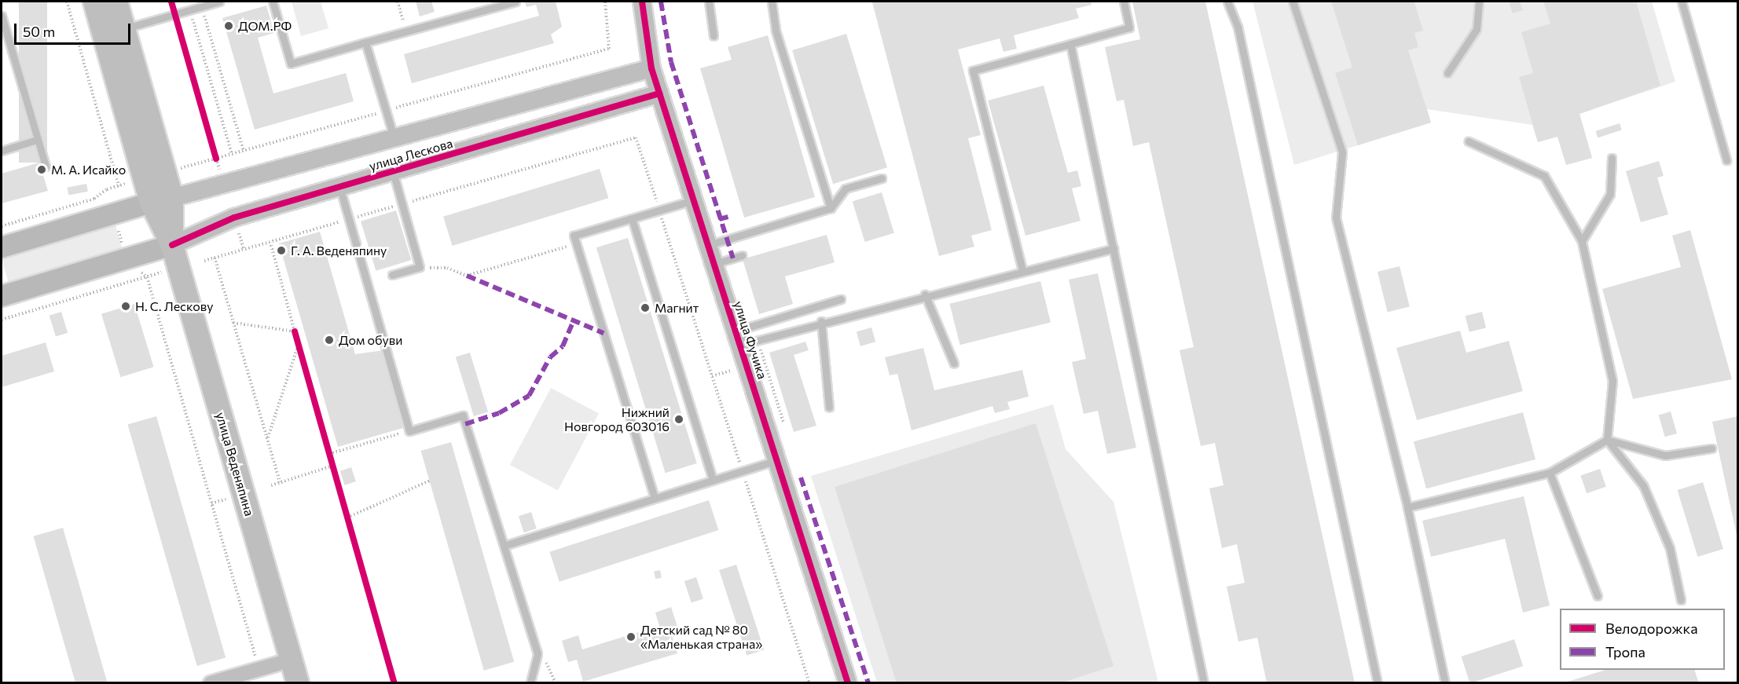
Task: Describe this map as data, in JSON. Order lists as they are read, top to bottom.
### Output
{
  "streets": {
    "main road": ["улица Лескова", "улица Веденяпина"],
    "street": ["улица Фучика"]
  },
  "crossings": [
    ["улица Лескова", "улица Фучика"],
    ["улица Лескова", "улица Веденяпина"]
  ],
  "places": [
    "ДОМ.РФ",
    "М. А. Исайко",
    "Г. А. Веденяпину",
    "Н. С. Лескову",
    "Магнит",
    "Дом обуви",
    "Нижний Новгород 603016",
    "Детский сад № 80 «Маленькая страна»"
  ],
  "legend": ["Велодорожка", "Тропа"],
  "scale_bar": "50 m"
}
